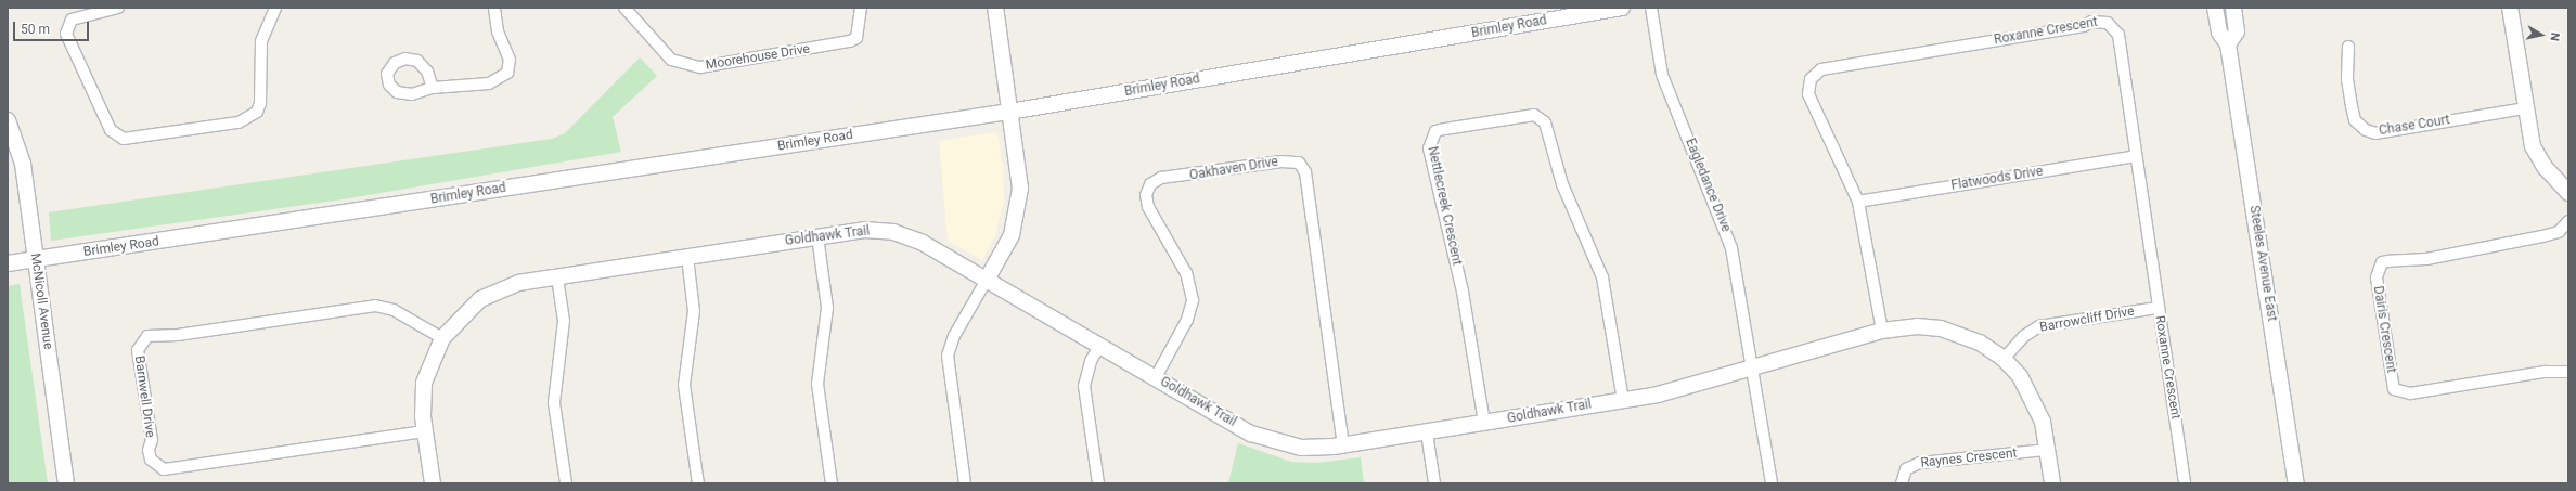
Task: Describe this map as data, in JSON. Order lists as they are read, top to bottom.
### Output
{
  "streets": {
    "main road": [
      "Brimley Road",
      "Goldhawk Trail",
      "Steeles Avenue East",
      "McNicoll Avenue"
    ],
    "street": [
      "Roxanne Crescent",
      "Moorehouse Drive",
      "Chase Court",
      "Oakhaven Drive",
      "Flatwoods Drive",
      "Eagledance Drive",
      "Nettlecreek Crescent",
      "Barrowcliff Drive",
      "Dairis Crescent",
      "Barnwell Drive",
      "Raynes Crescent"
    ]
  },
  "crossings": [
    ["Brimley Road", "McNicoll Avenue"],
    ["Roxanne Crescent", "Flatwoods Drive"],
    ["Roxanne Crescent", "Goldhawk Trail"],
    ["Roxanne Crescent", "Barrowcliff Drive"],
    ["Oakhaven Drive", "Goldhawk Trail"],
    ["Eagledance Drive", "Goldhawk Trail"],
    ["Nettlecreek Crescent", "Goldhawk Trail"],
    ["Goldhawk Trail", "Barrowcliff Drive"],
    ["Goldhawk Trail", "Barnwell Drive"],
    ["Goldhawk Trail", "Raynes Crescent"]
  ],
  "scale_bar": "50 m",
  "north": "right"
}
